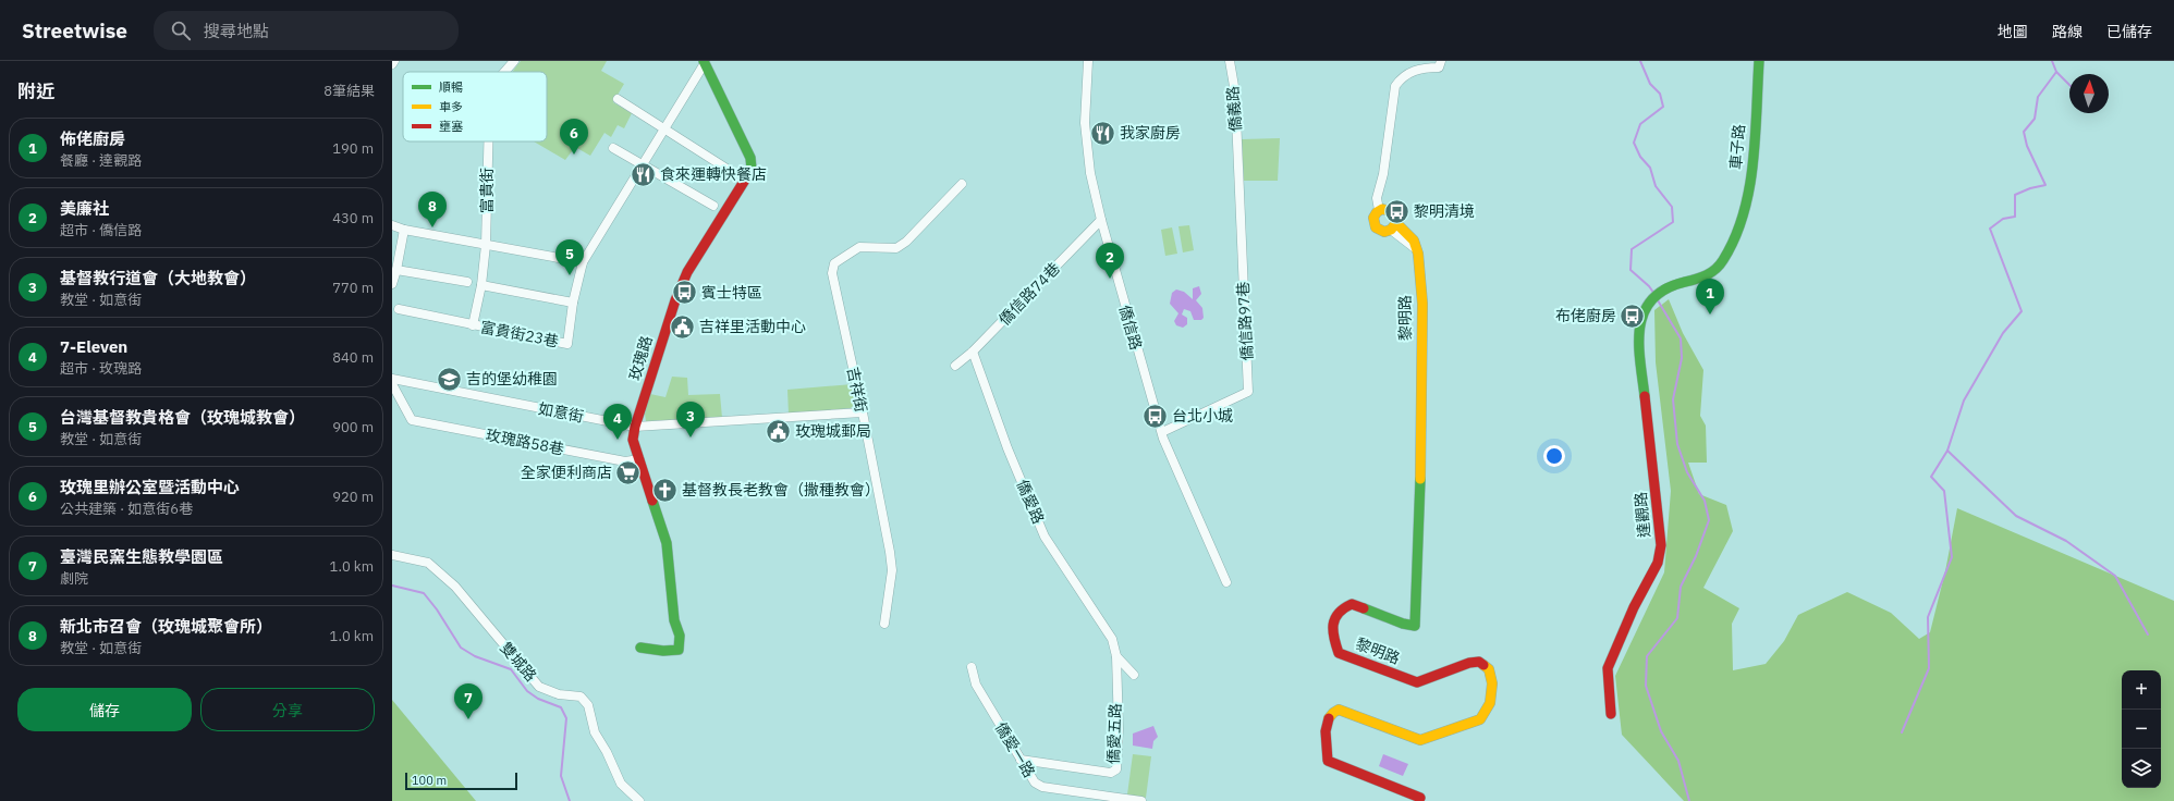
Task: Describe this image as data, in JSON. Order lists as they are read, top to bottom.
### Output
{
  "streets": {
    "street": [
      "僑義路",
      "車子路",
      "富貴街",
      "僑信路74巷",
      "黎明路",
      "僑信路97巷",
      "僑信路",
      "富貴街23巷",
      "玫瑰路",
      "吉祥街",
      "如意街",
      "玫瑰路58巷",
      "僑愛路",
      "達觀路",
      "雙城路",
      "僑愛五路",
      "僑愛一路"
    ]
  },
  "crossings": [
    ["僑義路", "僑信路97巷"],
    ["車子路", "達觀路"],
    ["富貴街", "富貴街23巷"],
    ["僑信路74巷", "僑信路"],
    ["僑信路74巷", "僑愛路"],
    ["僑信路97巷", "僑信路"],
    ["玫瑰路", "如意街"],
    ["玫瑰路", "玫瑰路58巷"],
    ["吉祥街", "如意街"],
    ["僑愛路", "僑愛五路"],
    ["僑愛五路", "僑愛一路"]
  ],
  "places": {
    "restaurant": ["我家廚房", "食來運轉快餐店"],
    "bus stop": [
      "黎明清境",
      "賓士特區",
      "布佬廚房",
      "台北小城"
    ],
    "public building": ["吉祥里活動中心", "玫瑰城郵局"],
    "school or university": ["吉的堡幼稚園"],
    "supermarket": ["全家便利商店"],
    "church": ["基督教長老教會（撒種教會）"]
  },
  "legend": ["順暢", "車多", "壅塞"],
  "scale_bar": "100 m",
  "north": "top",
  "page": {
    "header": "Streetwise",
    "search": "搜尋地點",
    "nav": ["地圖", "路線", "已儲存"],
    "heading": ["附近", "8筆結果"],
    "list": [
      {
        "mark": "1",
        "name": "佈佬廚房",
        "note": "餐廳 · 達觀路",
        "value": "190 m"
      },
      {
        "mark": "2",
        "name": "美廉社",
        "note": "超市 · 僑信路",
        "value": "430 m"
      },
      {
        "mark": "3",
        "name": "基督教行道會（大地教會）",
        "note": "教堂 · 如意街",
        "value": "770 m"
      },
      {
        "mark": "4",
        "name": "7-Eleven",
        "note": "超市 · 玫瑰路",
        "value": "840 m"
      },
      {
        "mark": "5",
        "name": "台灣基督教貴格會（玫瑰城教會）",
        "note": "教堂 · 如意街",
        "value": "900 m"
      },
      {
        "mark": "6",
        "name": "玫瑰里辦公室暨活動中心",
        "note": "公共建築 · 如意街6巷",
        "value": "920 m"
      },
      {
        "mark": "7",
        "name": "臺灣民窯生態教學園區",
        "note": "劇院",
        "value": "1.0 km"
      },
      {
        "mark": "8",
        "name": "新北市召會（玫瑰城聚會所）",
        "note": "教堂 · 如意街",
        "value": "1.0 km"
      }
    ],
    "pins": [
      "6",
      "8",
      "5",
      "2",
      "1",
      "3",
      "4",
      "7"
    ],
    "map_buttons": ["+", "−"],
    "buttons": ["儲存", "分享"],
    "scale": "100 m"
  }
}
